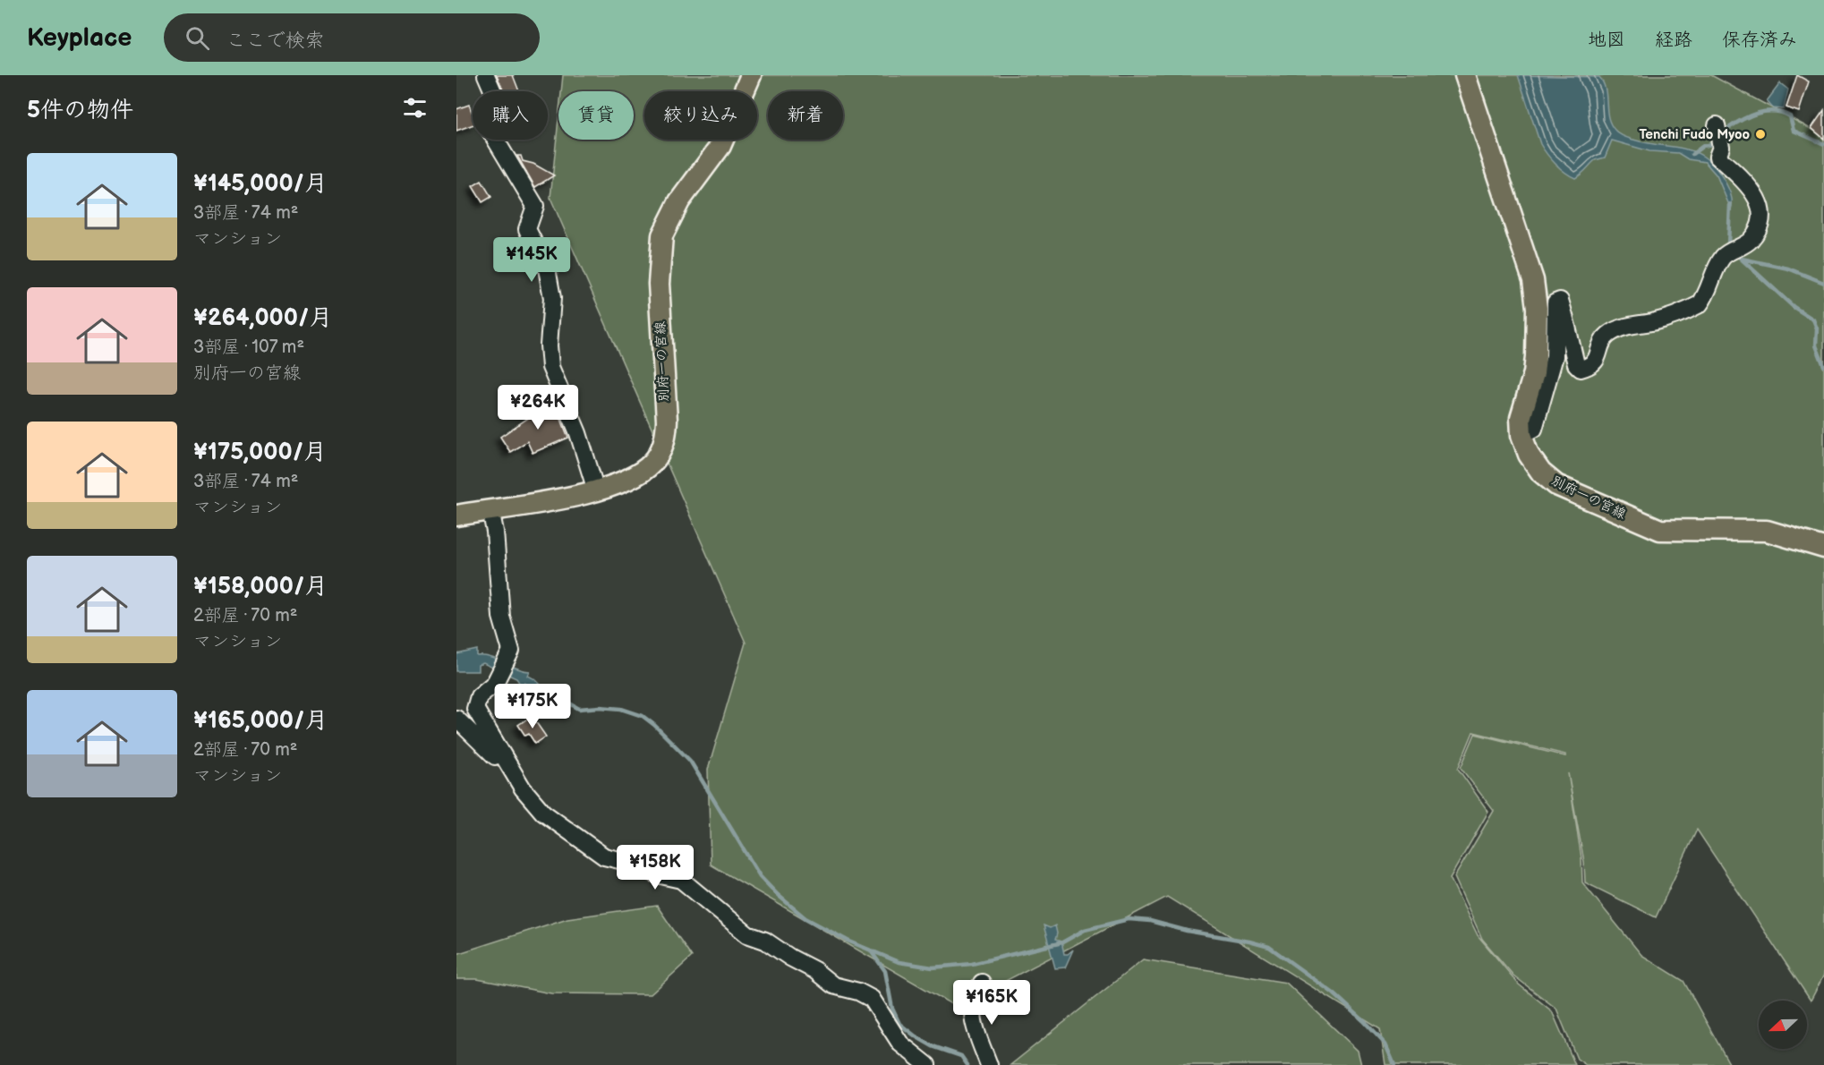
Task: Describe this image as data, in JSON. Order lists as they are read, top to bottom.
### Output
{
  "streets": {
    "main road": ["別府一の宮線"]
  },
  "places": ["Tenchi Fudo Myoo"],
  "north": "left",
  "page": {
    "header": "Keyplace",
    "search": "ここで検索",
    "nav": ["地図", "経路", "保存済み"],
    "heading": "5件の物件",
    "chip": [
      "購入",
      "賃貸",
      "絞り込み",
      "新着"
    ],
    "list": [
      {
        "name": "¥145,000/月",
        "note": "3部屋 · 74 m² · マンション"
      },
      {
        "name": "¥264,000/月",
        "note": "3部屋 · 107 m² · 別府一の宮線"
      },
      {
        "name": "¥175,000/月",
        "note": "3部屋 · 74 m² · マンション"
      },
      {
        "name": "¥158,000/月",
        "note": "2部屋 · 70 m² · マンション"
      },
      {
        "name": "¥165,000/月",
        "note": "2部屋 · 70 m² · マンション"
      }
    ],
    "price": [
      "¥145K",
      "¥264K",
      "¥175K",
      "¥158K",
      "¥165K"
    ]
  }
}
